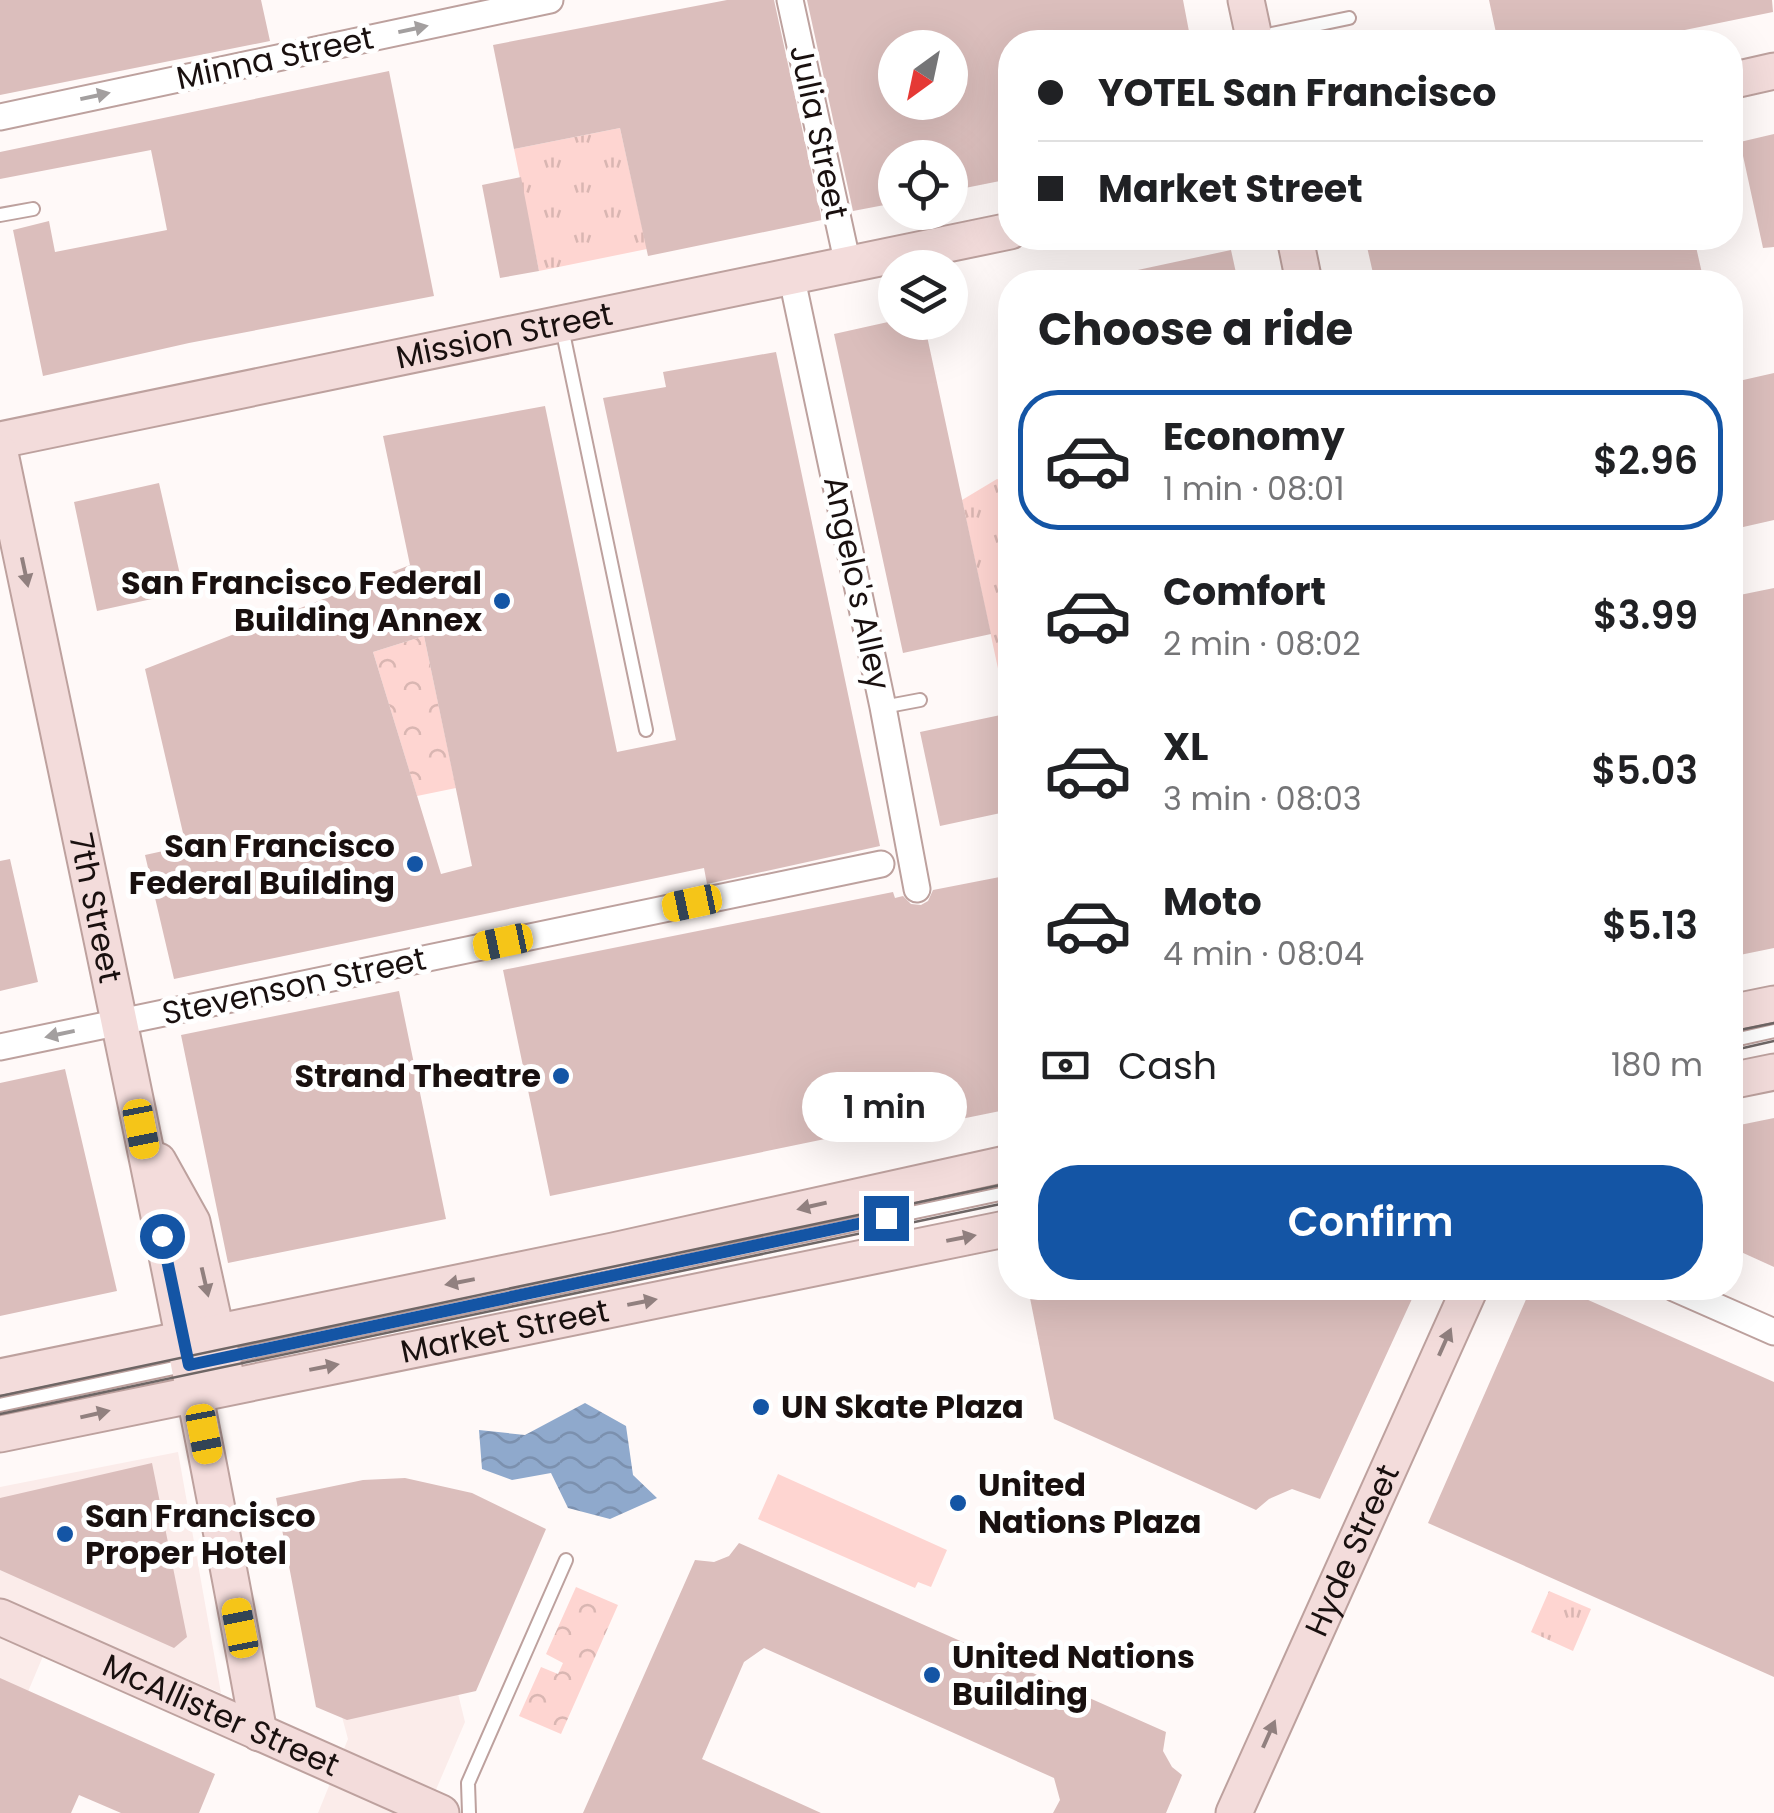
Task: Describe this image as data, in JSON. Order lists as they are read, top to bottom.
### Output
{
  "streets": {
    "main road": [
      "Mission Street",
      "7th Street",
      "Market Street",
      "Hyde Street",
      "McAllister Street"
    ],
    "street": [
      "Minna Street",
      "Julia Street",
      "Angelo's Alley",
      "Stevenson Street"
    ]
  },
  "crossings": [
    ["Julia Street", "Mission Street"],
    ["Mission Street", "Angelo's Alley"],
    ["7th Street", "Stevenson Street"],
    ["7th Street", "Market Street"],
    ["7th Street", "McAllister Street"]
  ],
  "one_way": ["Minna Street", "7th Street", "Hyde Street"],
  "places": [
    "San Francisco Federal Building Annex",
    "San Francisco Federal Building",
    "Strand Theatre",
    "UN Skate Plaza",
    "United Nations Plaza",
    "San Francisco Proper Hotel",
    "United Nations Building"
  ],
  "north": "bottom left",
  "page": {
    "banner": ["YOTEL San Francisco", "Market Street"],
    "heading": "Choose a ride",
    "list": [
      {
        "name": "Economy",
        "note": "1 min · 08:01",
        "value": "$2.96"
      },
      {
        "name": "Comfort",
        "note": "2 min · 08:02",
        "value": "$3.99"
      },
      {
        "name": "XL",
        "note": "3 min · 08:03",
        "value": "$5.03"
      },
      {
        "name": "Moto",
        "note": "4 min · 08:04",
        "value": "$5.13"
      }
    ],
    "pay": ["Cash", "180 m"],
    "bubble": "1 min",
    "buttons": "Confirm"
  }
}
